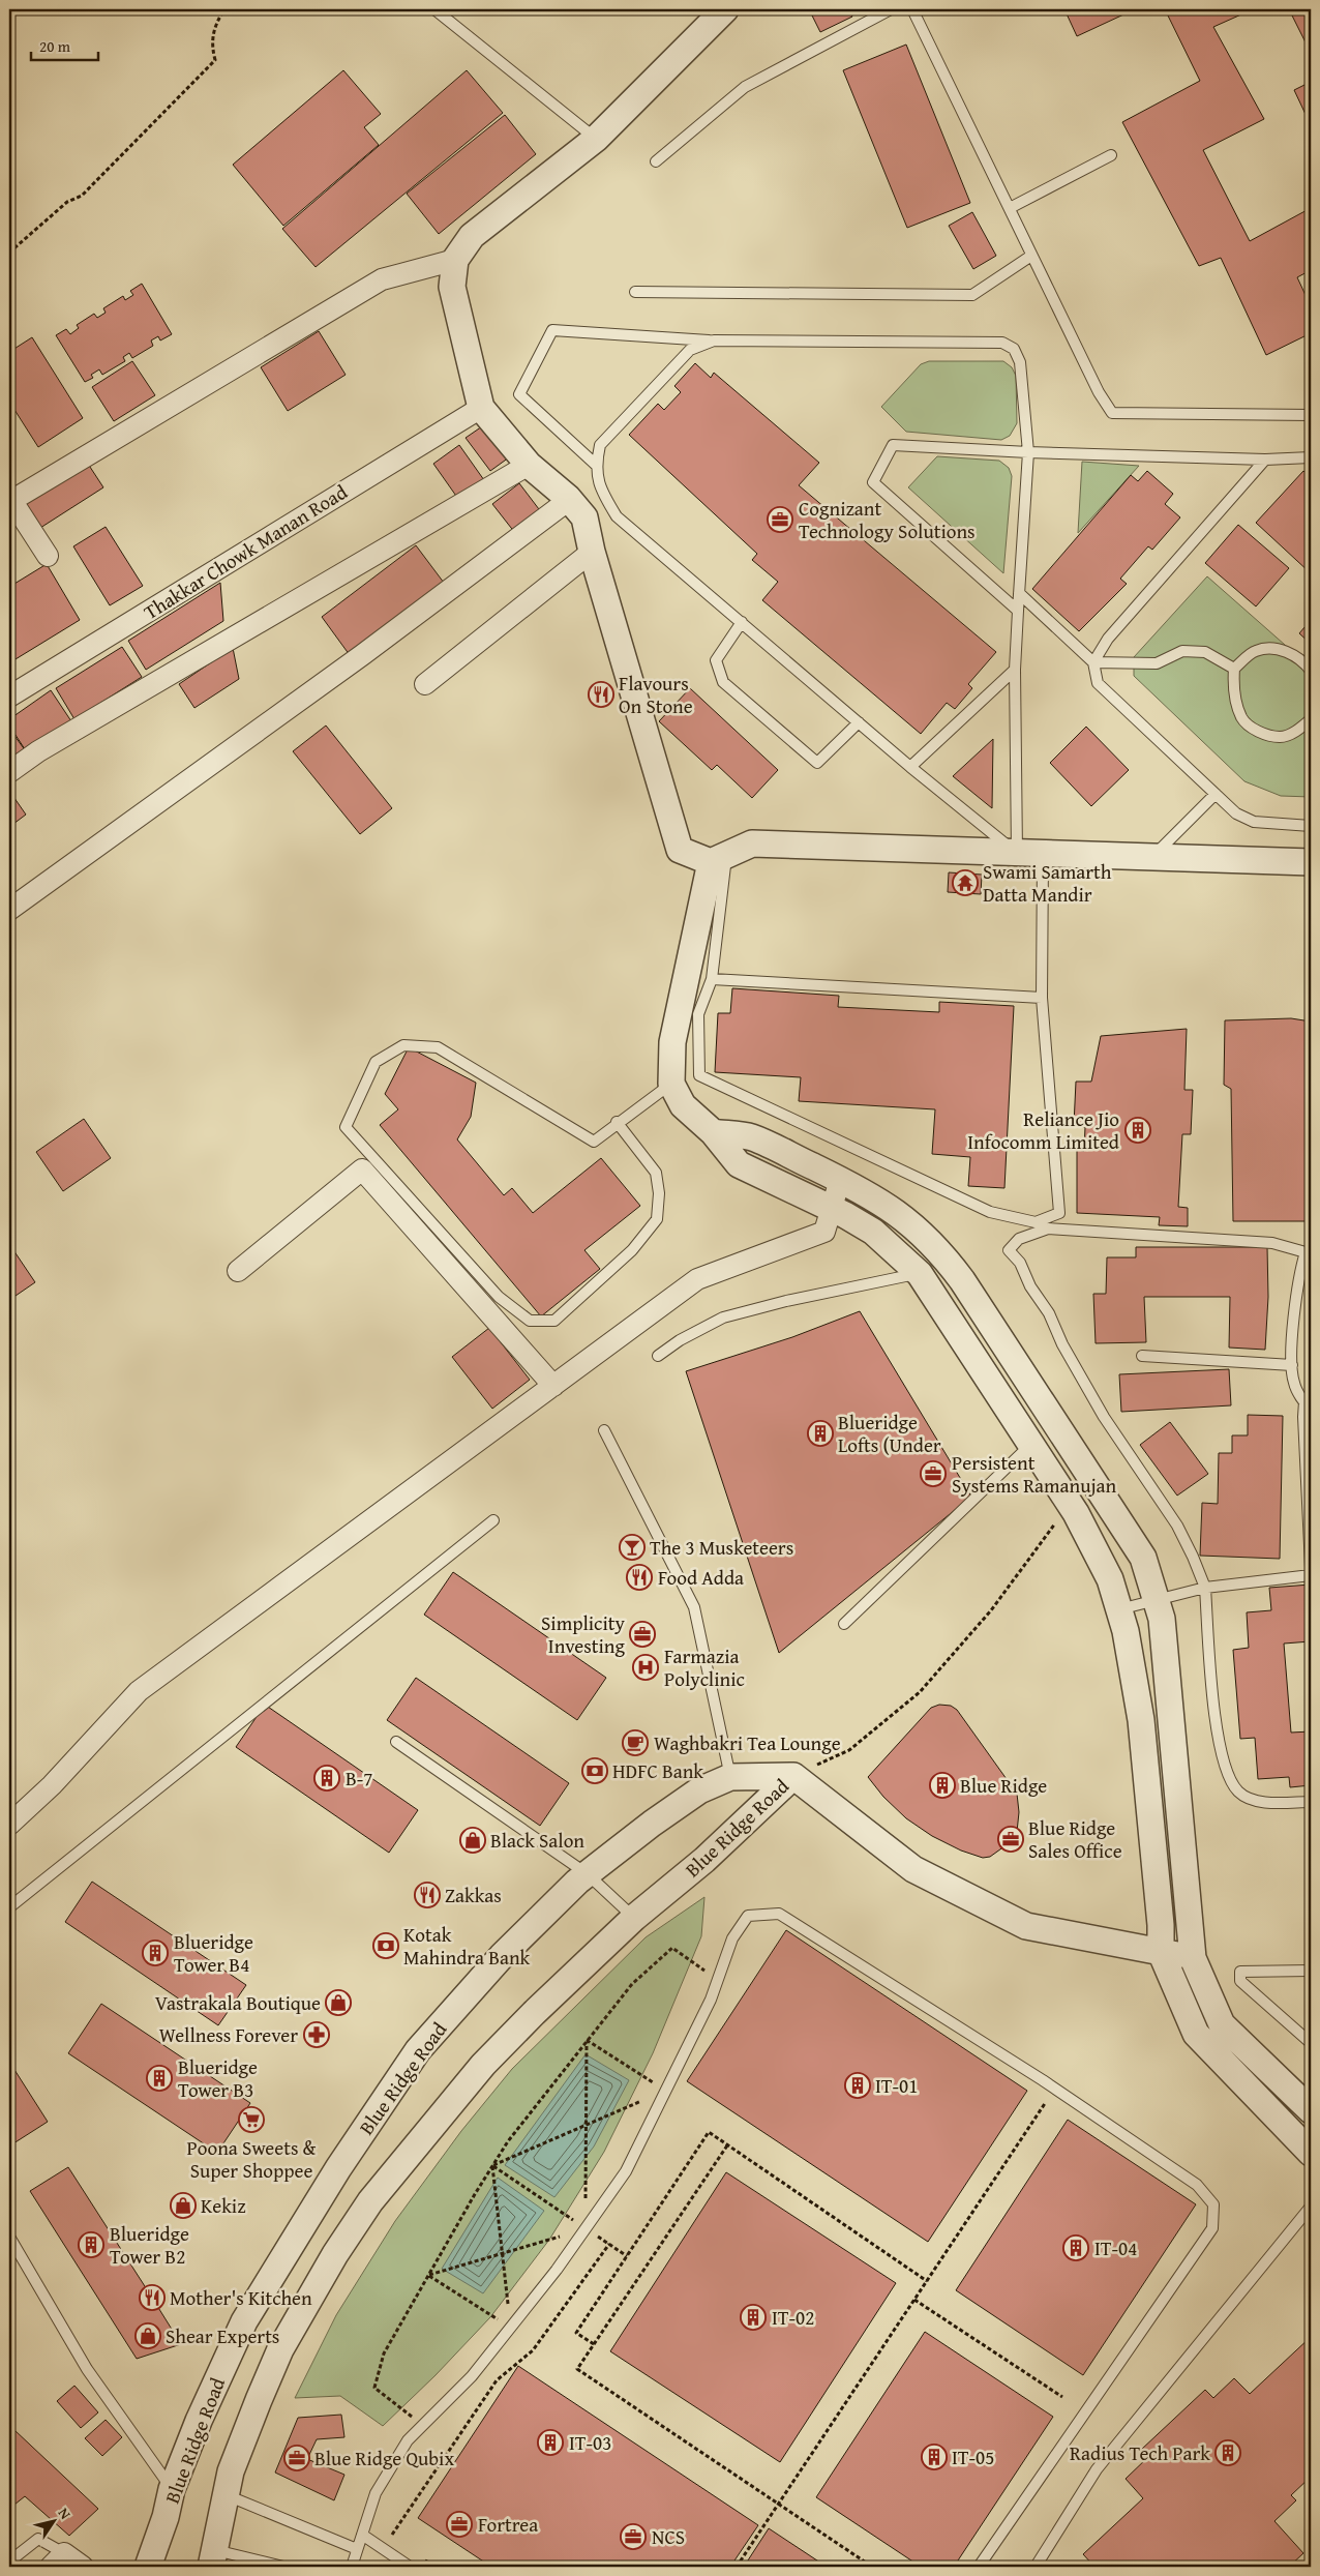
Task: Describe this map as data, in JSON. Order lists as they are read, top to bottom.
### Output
{
  "streets": {
    "street": ["Thakkar Chowk Manan Road", "Blue Ridge Road"]
  },
  "places": {
    "office": [
      "Cognizant Technology Solutions",
      "Persistent Systems Ramanujan",
      "Simplicity Investing",
      "Blue Ridge Sales Office",
      "Blue Ridge Qubix",
      "Fortrea",
      "NCS"
    ],
    "restaurant": [
      "Flavours On Stone",
      "Food Adda",
      "Zakkas",
      "Mother's Kitchen"
    ],
    "temple": ["Swami Samarth Datta Mandir"],
    "building": [
      "Reliance Jio Infocomm Limited",
      "Blueridge Lofts (Under",
      "B-7",
      "Blue Ridge",
      "Blueridge Tower B4",
      "Blueridge Tower B3",
      "IT-01",
      "Blueridge Tower B2",
      "IT-04",
      "IT-02",
      "IT-03",
      "Radius Tech Park",
      "IT-05"
    ],
    "bar": ["The 3 Musketeers"],
    "hospital": ["Farmazia Polyclinic"],
    "cafe": ["Waghbakri Tea Lounge"],
    "bank": ["HDFC Bank", "Kotak Mahindra Bank"],
    "shop": [
      "Black Salon",
      "Vastrakala Boutique",
      "Kekiz",
      "Shear Experts"
    ],
    "pharmacy": ["Wellness Forever"],
    "supermarket": ["Poona Sweets & Super Shoppee"]
  },
  "scale_bar": "20 m",
  "north": "top right"
}
